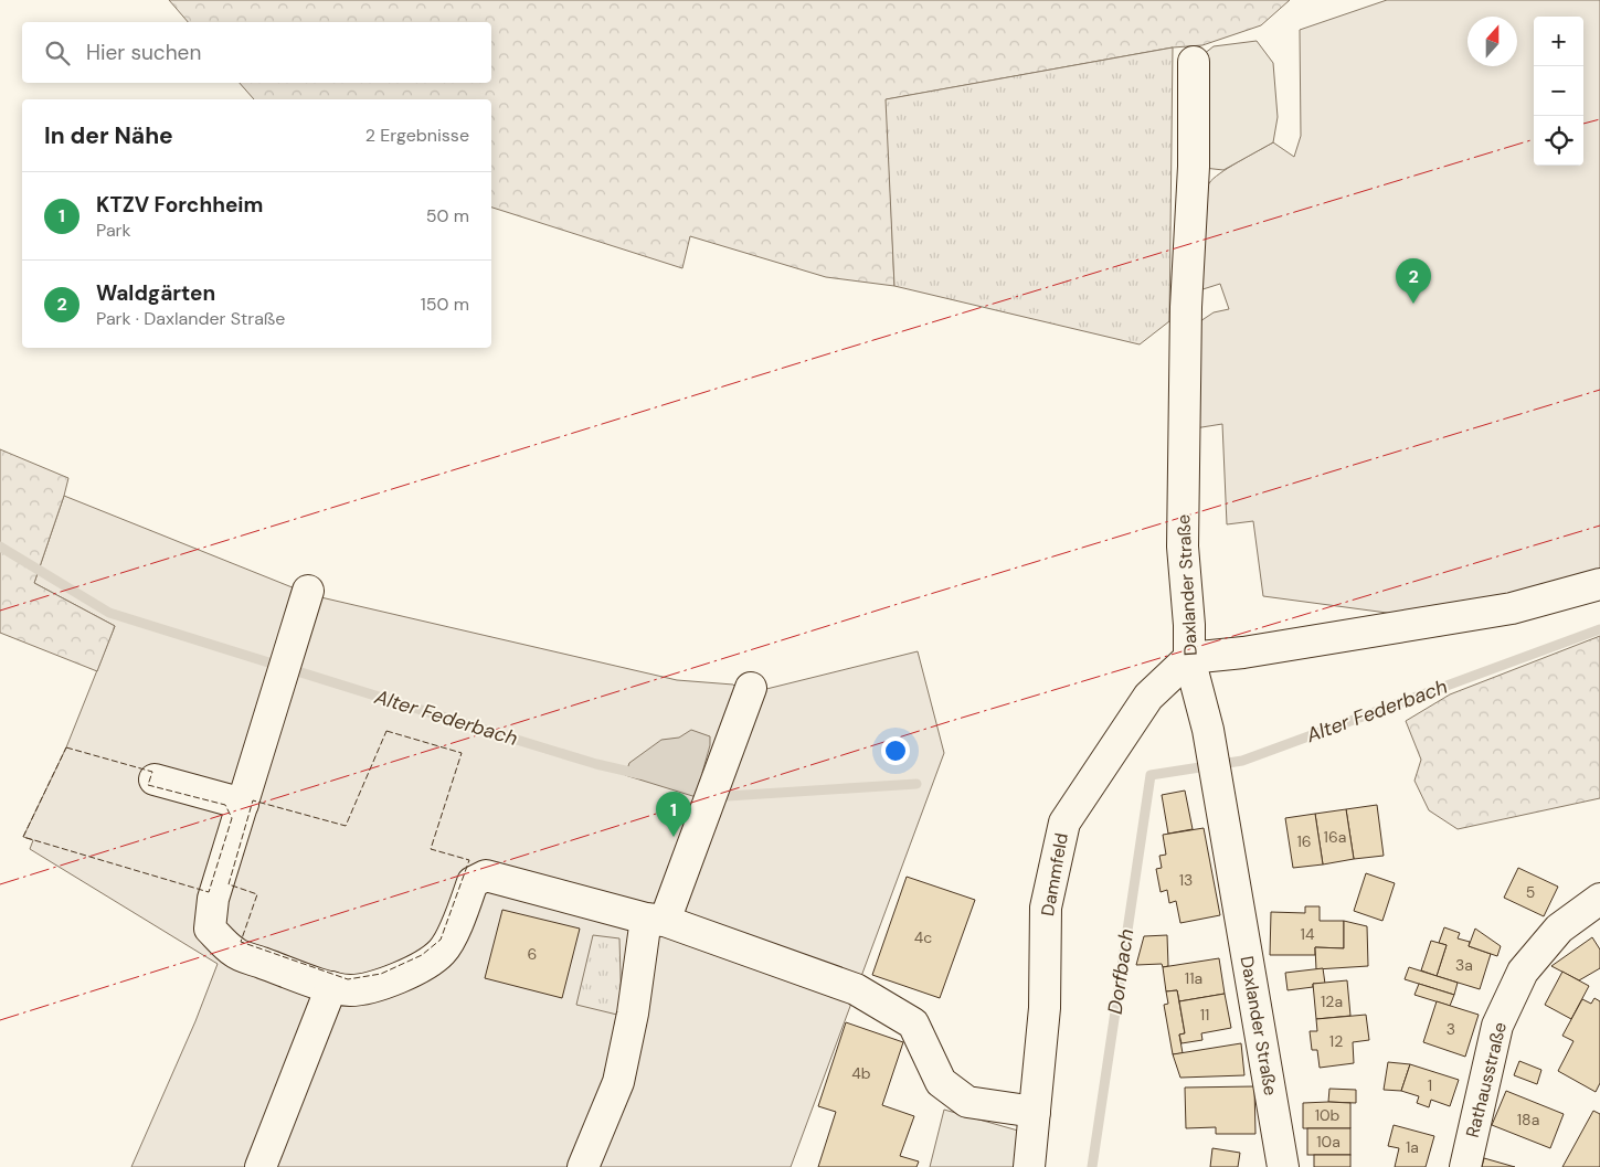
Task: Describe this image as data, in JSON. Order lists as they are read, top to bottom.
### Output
{
  "streets": {
    "street": ["Daxlander Straße", "Dammfeld", "Rathausstraße"]
  },
  "crossings": [
    ["Daxlander Straße", "Dammfeld"]
  ],
  "water": ["Alter Federbach", "Dorfbach"],
  "house_numbers": [
    "16a",
    "16",
    "13",
    "5",
    "14",
    "4c",
    "6",
    "3a",
    "11a",
    "12a",
    "11",
    "3",
    "12",
    "4b",
    "1",
    "10b",
    "18a",
    "10a",
    "1a"
  ],
  "north": "top",
  "page": {
    "map_buttons": ["+", "−"],
    "search": "Hier suchen",
    "heading": ["In der Nähe", "2 Ergebnisse"],
    "list": [
      {
        "mark": "1",
        "name": "KTZV Forchheim",
        "note": "Park",
        "value": "50 m"
      },
      {
        "mark": "2",
        "name": "Waldgärten",
        "note": "Park · Daxlander Straße",
        "value": "150 m"
      }
    ],
    "pins": ["2", "1"]
  }
}
